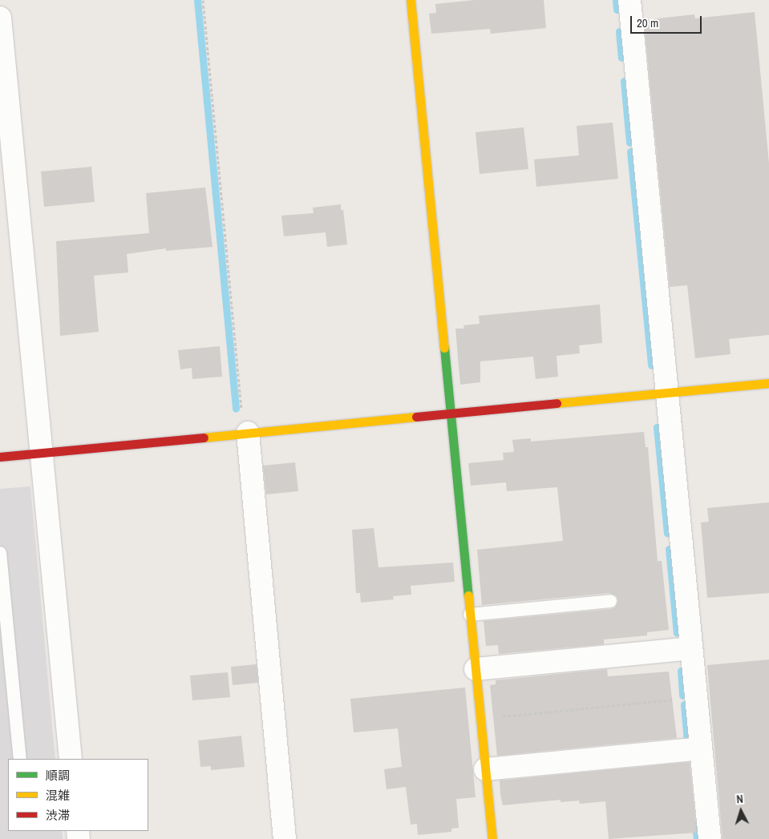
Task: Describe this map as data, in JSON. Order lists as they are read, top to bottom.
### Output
{
  "legend": ["順調", "混雑", "渋滞"],
  "scale_bar": "20 m",
  "north": "top"
}
